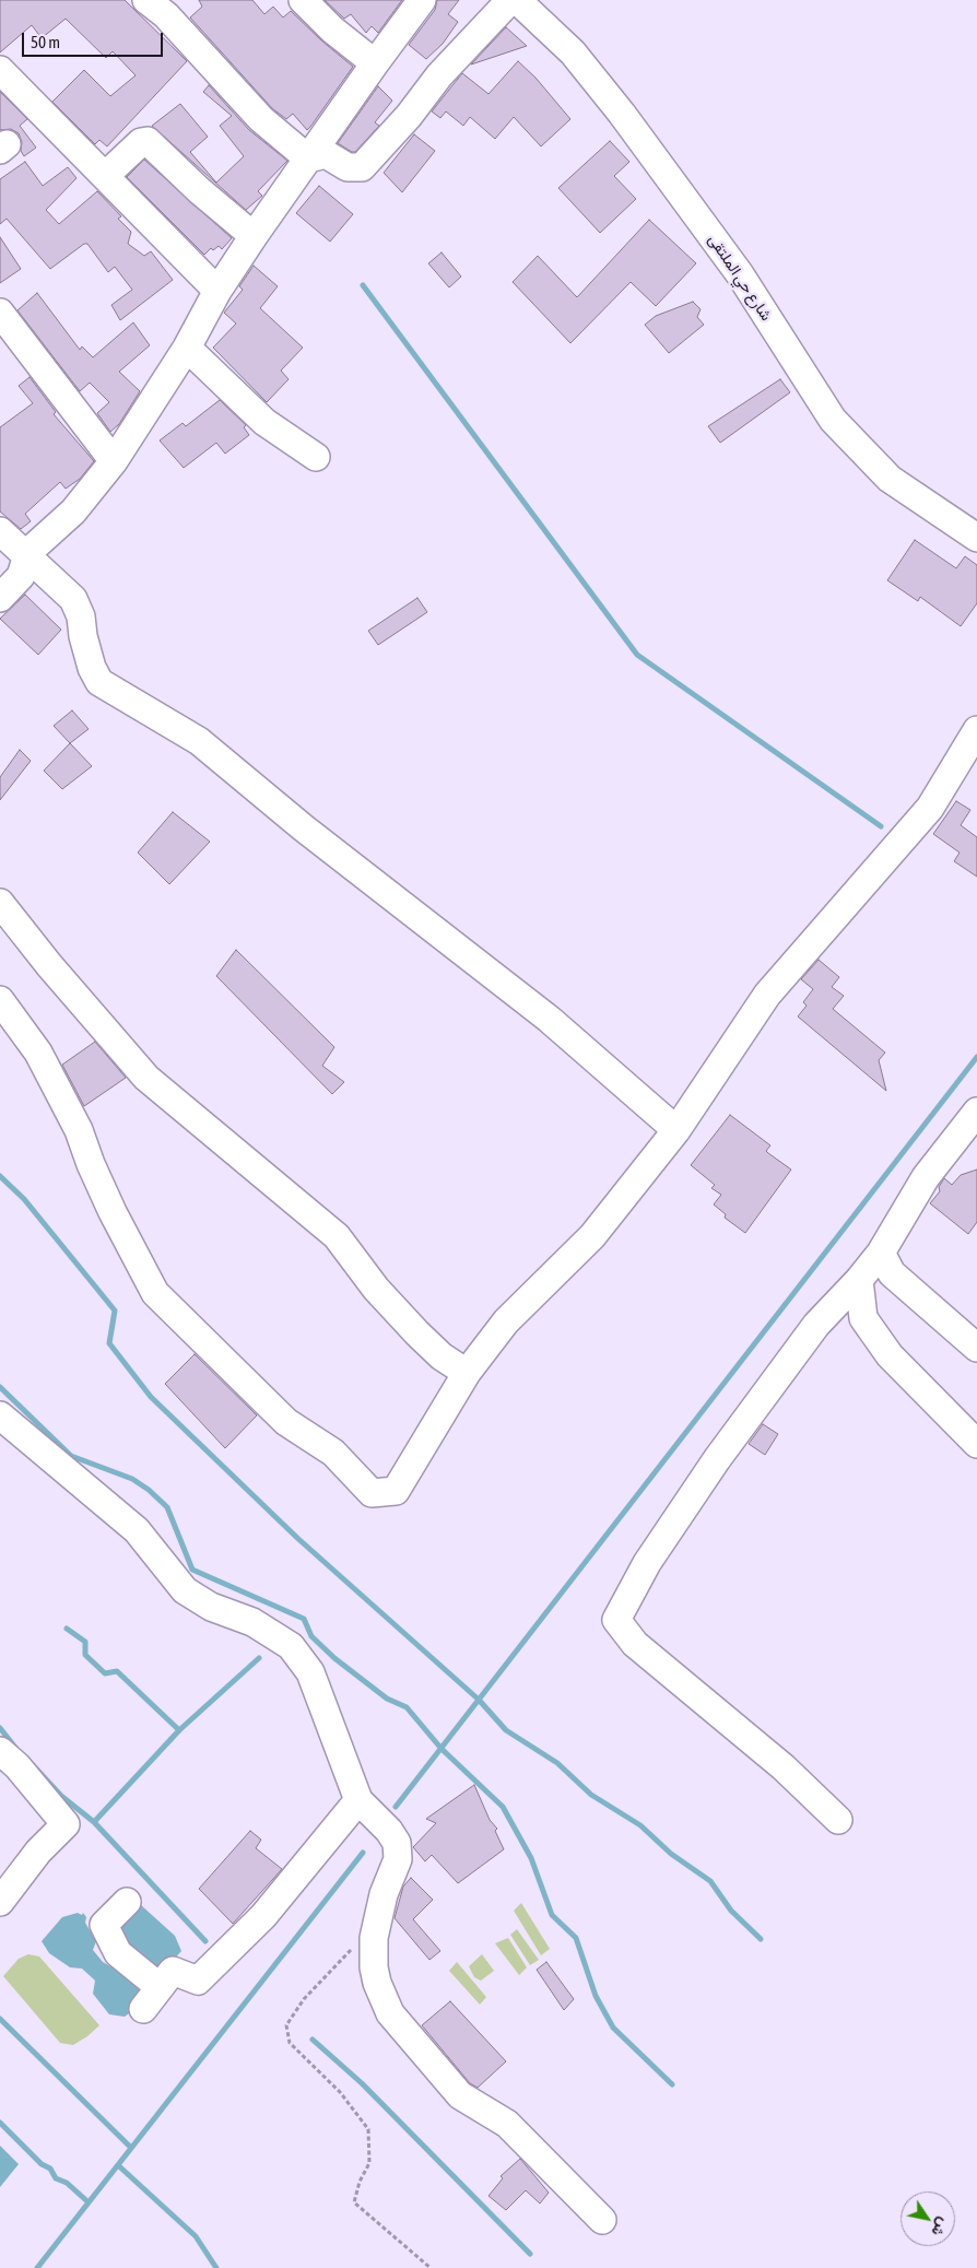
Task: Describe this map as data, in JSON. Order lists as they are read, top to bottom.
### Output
{
  "streets": {
    "street": ["شارع حي الملتقى"]
  },
  "scale_bar": "50 m",
  "north": "bottom right"
}
